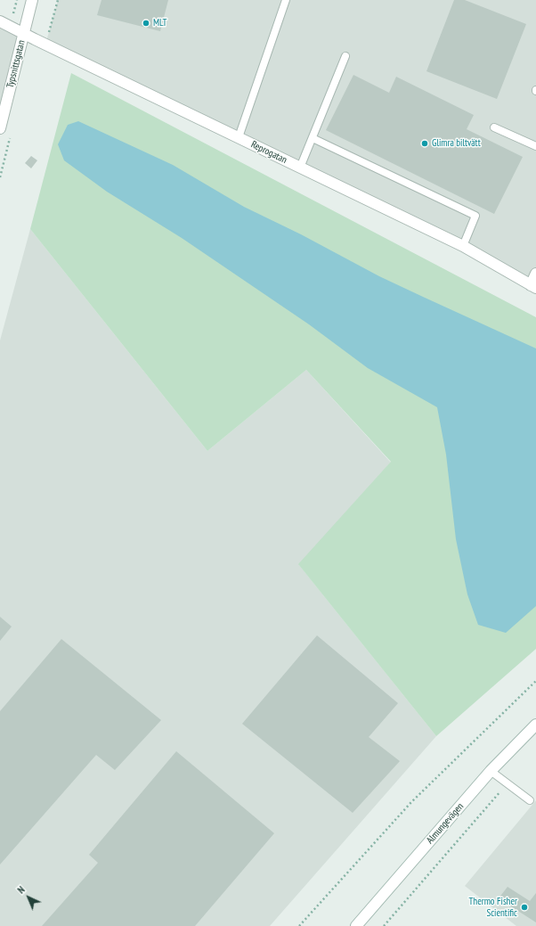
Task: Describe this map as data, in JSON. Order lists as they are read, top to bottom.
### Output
{
  "streets": {
    "street": ["Typsnittsgatan", "Reprogatan", "Almungevägen"]
  },
  "crossings": [
    ["Typsnittsgatan", "Reprogatan"]
  ],
  "places": ["MLT", "Glimra biltvätt", "Thermo Fisher Scientific"],
  "north": "top left"
}
